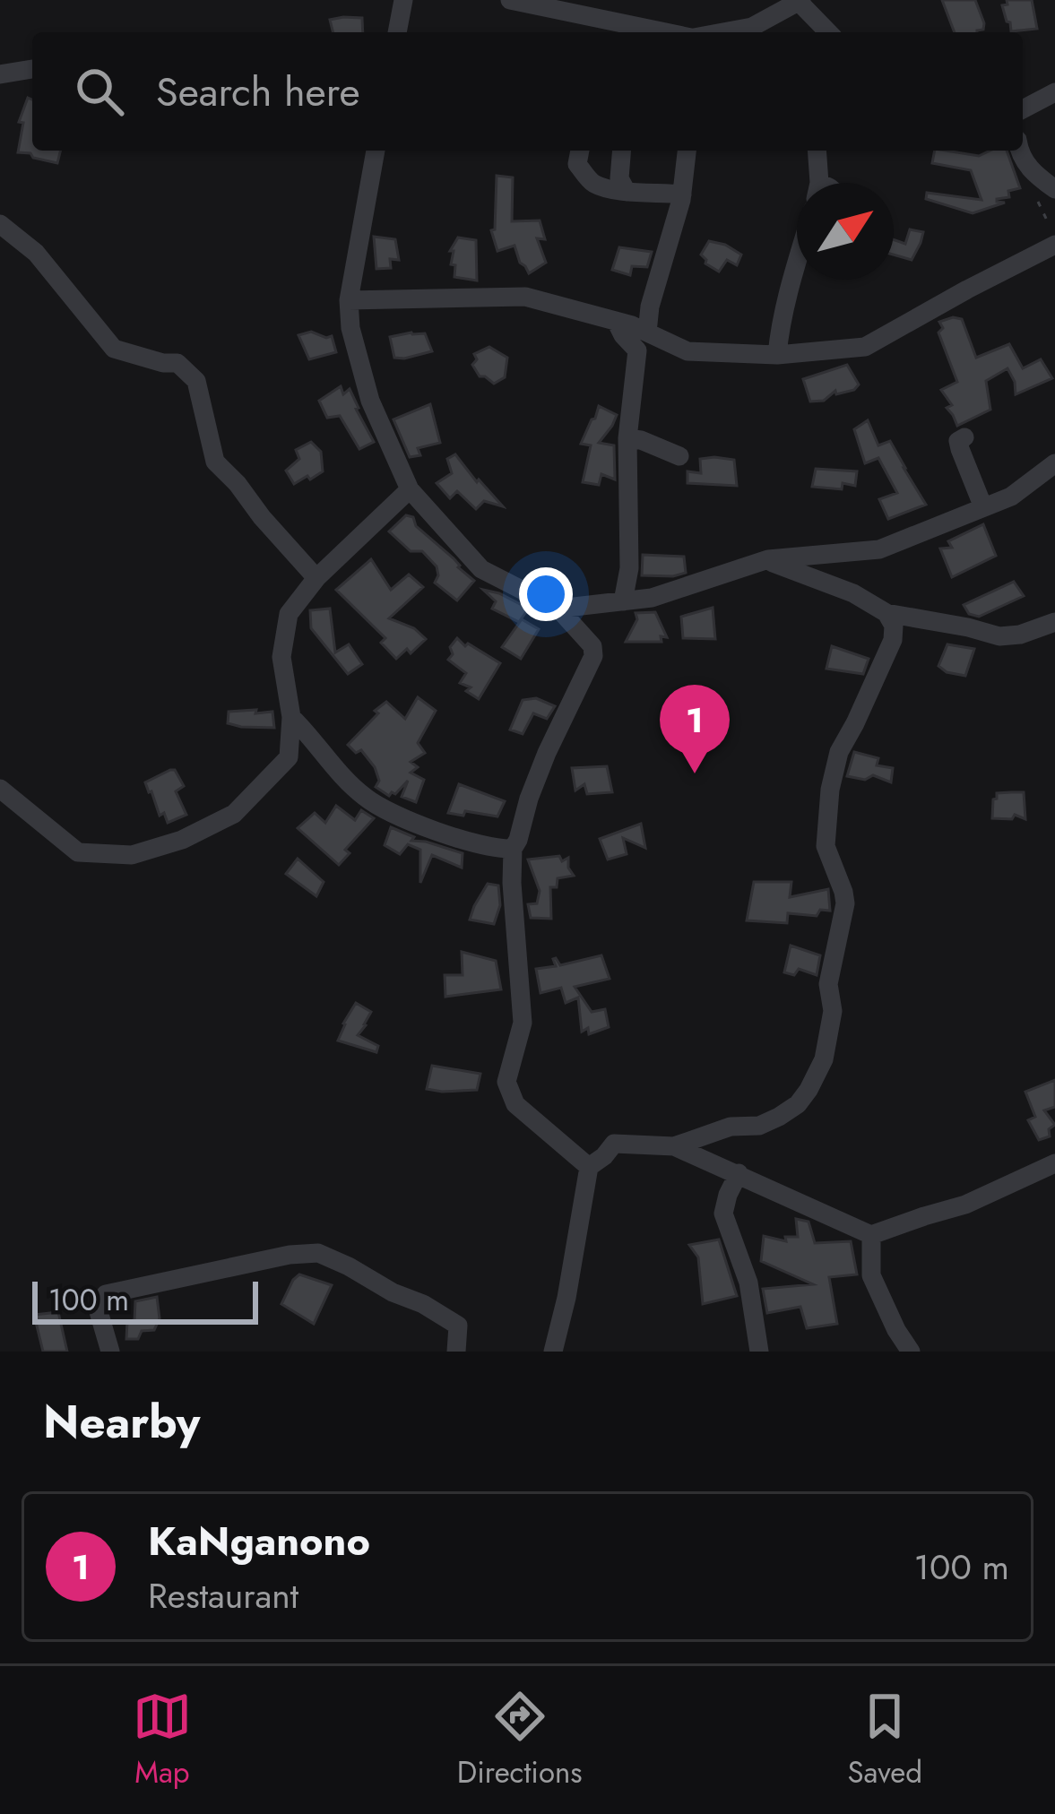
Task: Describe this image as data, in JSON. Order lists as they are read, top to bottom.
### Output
{
  "scale_bar": "100 m",
  "north": "top right",
  "page": {
    "search": "Search here",
    "pins": "1",
    "scale": "100 m",
    "heading": "Nearby",
    "list": [
      {
        "mark": "1",
        "name": "KaNganono",
        "note": "Restaurant",
        "value": "100 m"
      }
    ],
    "nav": ["Map", "Directions", "Saved"]
  }
}
